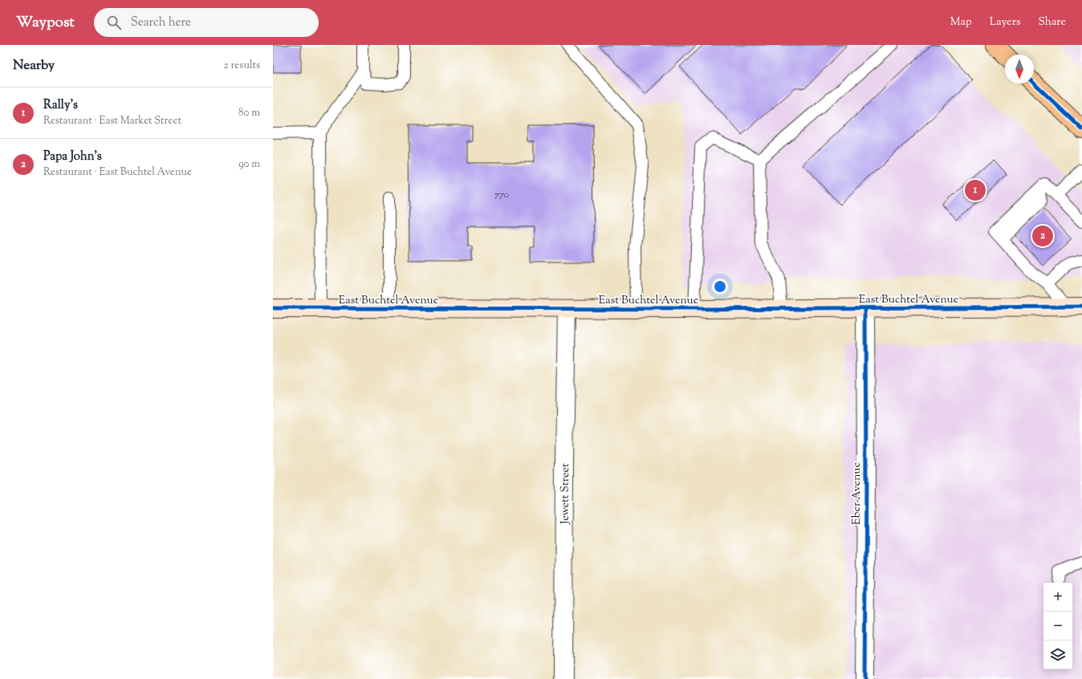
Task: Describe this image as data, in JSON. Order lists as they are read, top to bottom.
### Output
{
  "streets": {
    "street": ["East Buchtel Avenue", "Jewett Street", "Eber Avenue"]
  },
  "crossings": [
    ["East Buchtel Avenue", "Jewett Street"],
    ["East Buchtel Avenue", "Eber Avenue"]
  ],
  "house_numbers": ["770"],
  "north": "bottom",
  "page": {
    "header": "Waypost",
    "search": "Search here",
    "nav": ["Map", "Layers", "Share"],
    "heading": ["Nearby", "2 results"],
    "list": [
      {
        "mark": "1",
        "name": "Rally's",
        "note": "Restaurant · East Market Street",
        "value": "80 m"
      },
      {
        "mark": "2",
        "name": "Papa John's",
        "note": "Restaurant · East Buchtel Avenue",
        "value": "90 m"
      }
    ],
    "pins": ["1", "2"],
    "map_buttons": ["+", "−"]
  }
}
